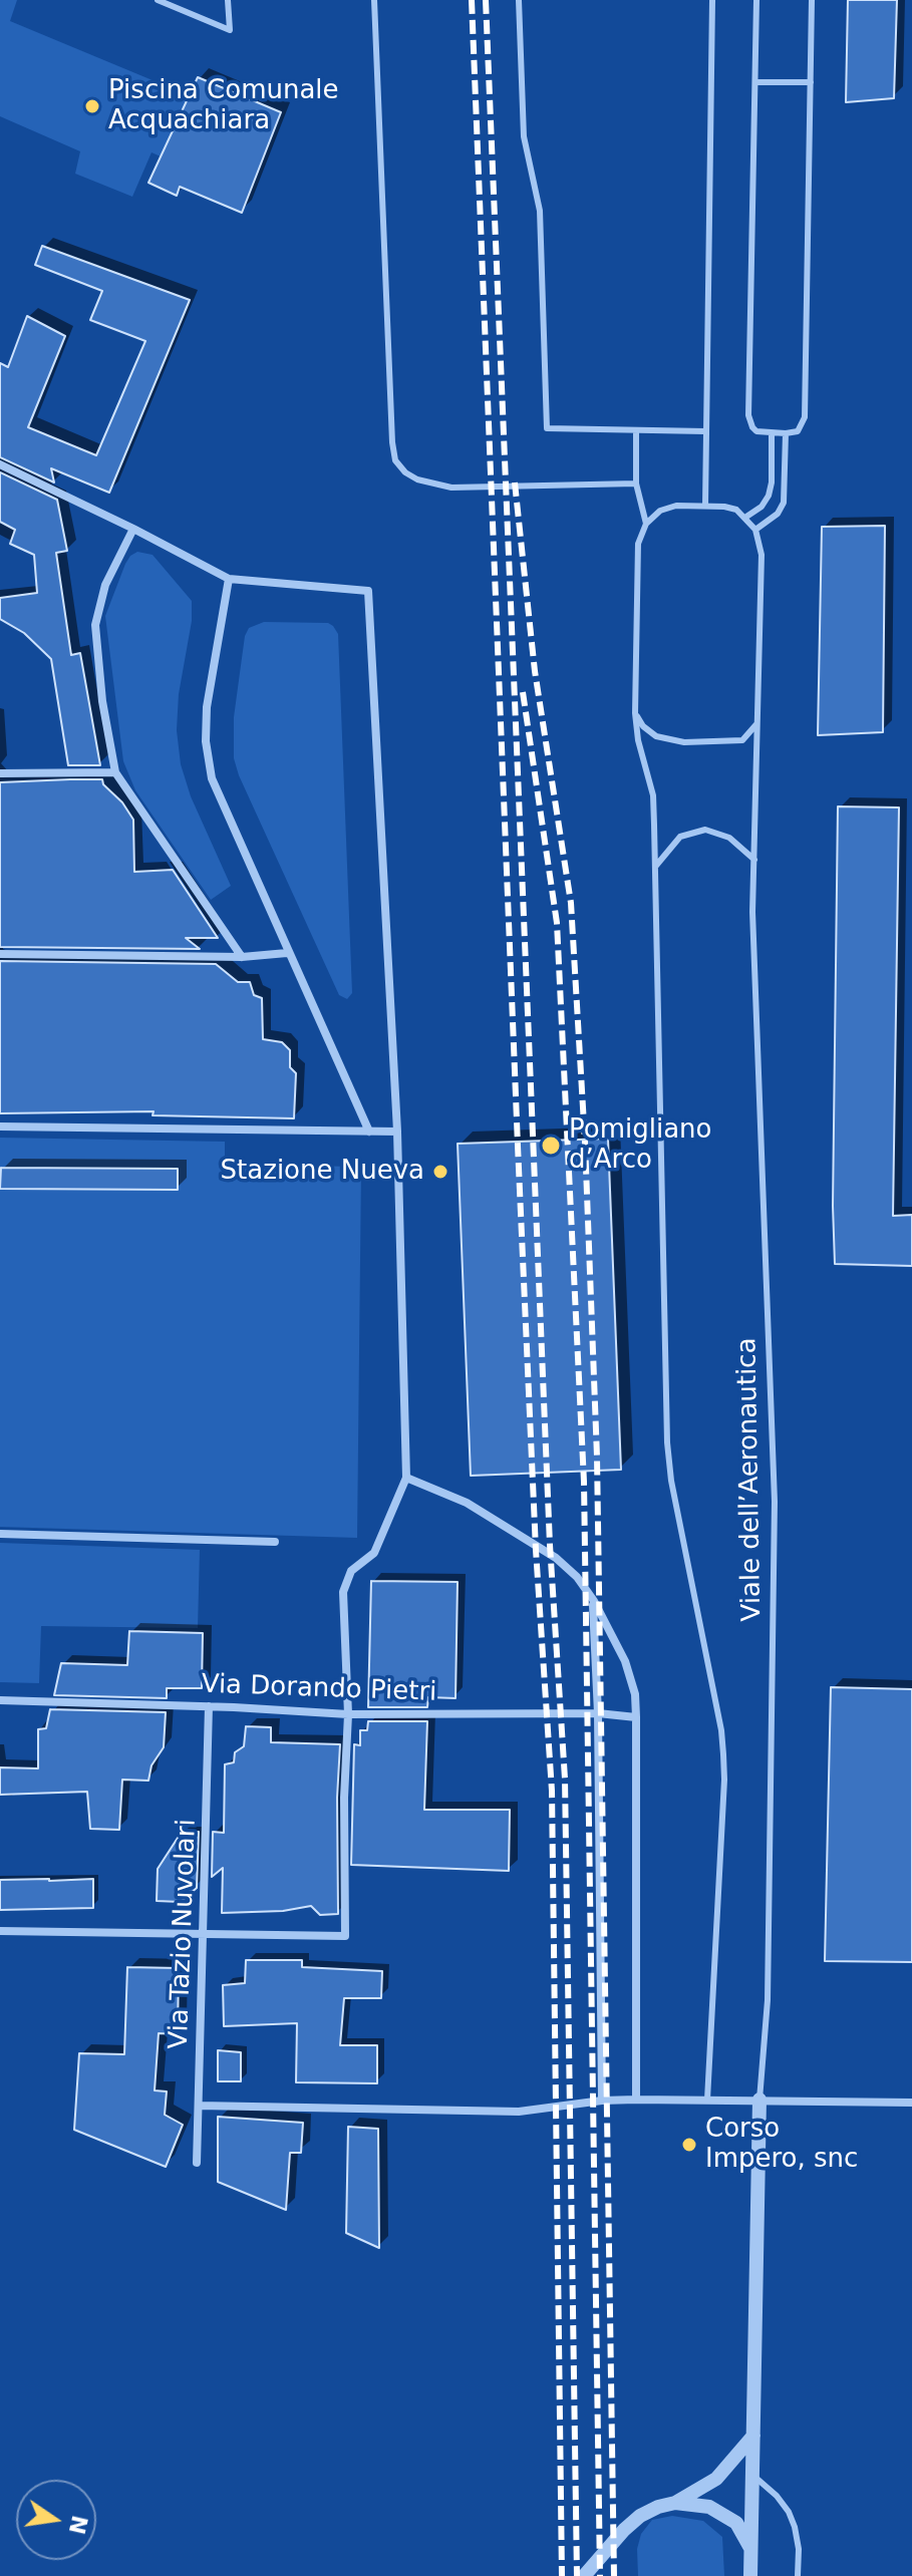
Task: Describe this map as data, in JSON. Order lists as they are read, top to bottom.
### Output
{
  "streets": {
    "street": ["Via Dorando Pietri", "Via Tazio Nuvolari"],
    "lane": ["Viale dell’Aeronautica"]
  },
  "crossings": [
    ["Via Dorando Pietri", "Via Tazio Nuvolari"]
  ],
  "places": [
    "Piscina Comunale Acquachiara",
    "Pomigliano d’Arco",
    "Stazione Nueva",
    "Corso Impero, snc"
  ],
  "north": "right"
}
